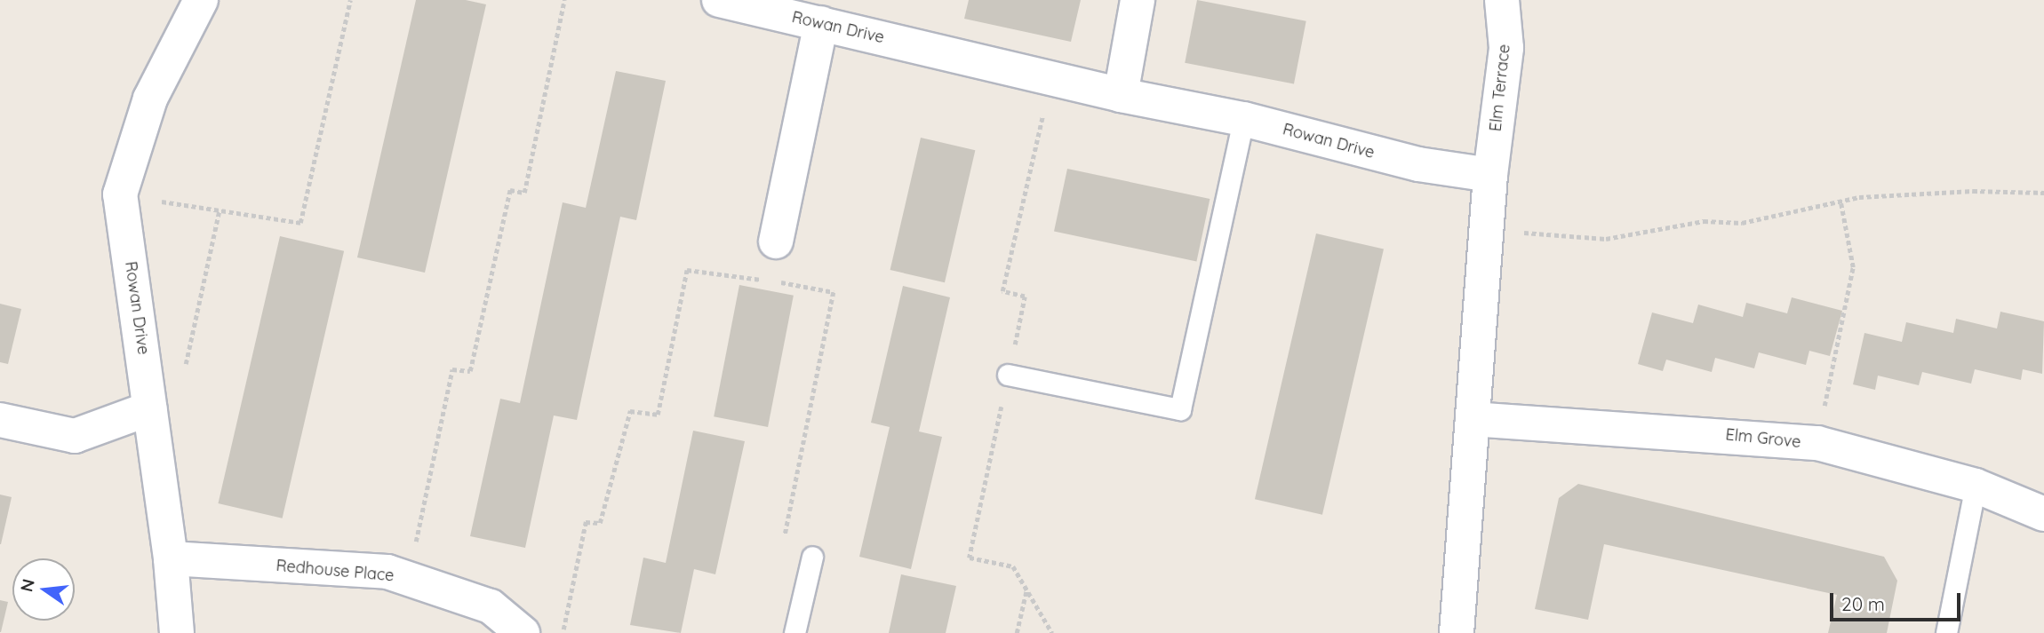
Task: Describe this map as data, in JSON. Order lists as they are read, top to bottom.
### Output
{
  "streets": {
    "street": [
      "Rowan Drive",
      "Elm Terrace",
      "Elm Grove",
      "Redhouse Place"
    ]
  },
  "crossings": [
    ["Rowan Drive", "Elm Terrace"],
    ["Rowan Drive", "Redhouse Place"]
  ],
  "scale_bar": "20 m",
  "north": "left"
}
